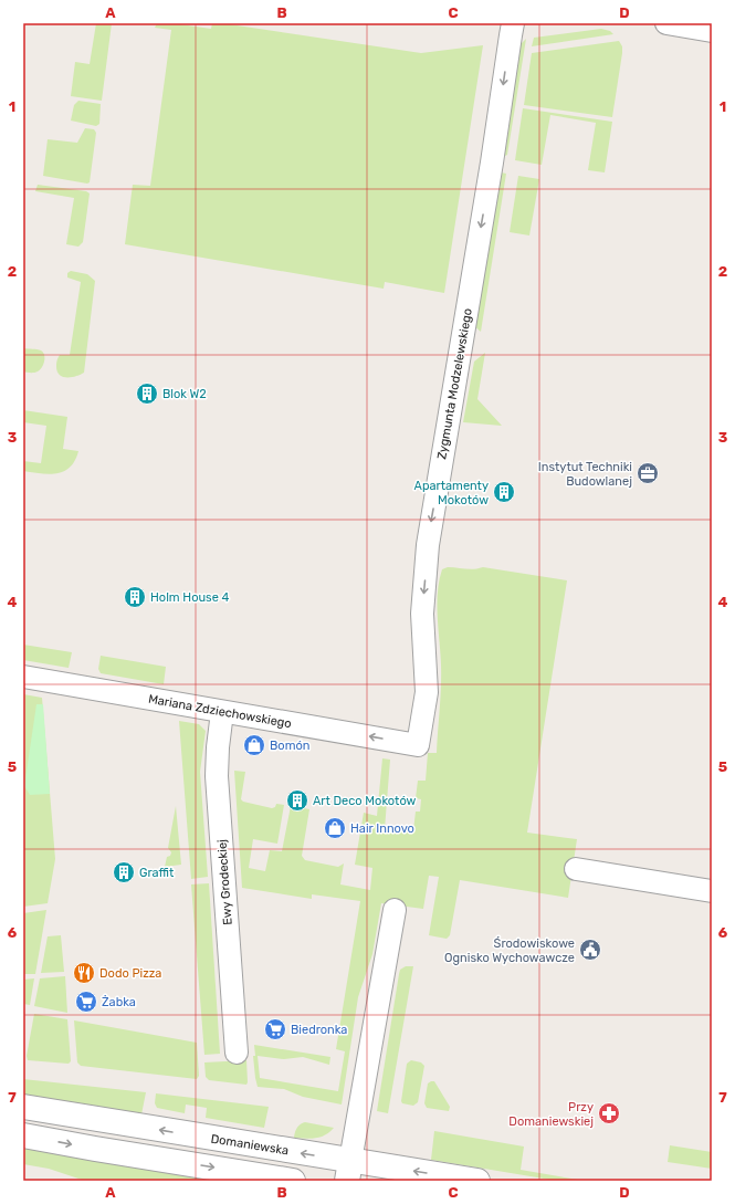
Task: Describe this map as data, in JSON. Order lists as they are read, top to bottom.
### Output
{
  "streets": {
    "street": [
      "Zygmunta Modzelewskiego",
      "Mariana Zdziechowskiego",
      "Ewy Grodeckiej",
      "Domaniewska"
    ]
  },
  "crossings": [
    ["Zygmunta Modzelewskiego", "Mariana Zdziechowskiego"],
    ["Mariana Zdziechowskiego", "Ewy Grodeckiej"]
  ],
  "one_way": ["Zygmunta Modzelewskiego", "Mariana Zdziechowskiego"],
  "places": {
    "building": [
      "Blok W2",
      "Apartamenty Mokotów",
      "Holm House 4",
      "Art Deco Mokotów",
      "Graffit"
    ],
    "office": ["Instytut Techniki Budowlanej"],
    "shop": ["Bomón", "Hair Innovo"],
    "public building": ["Środowiskowe Ognisko Wychowawcze"],
    "restaurant": ["Dodo Pizza"],
    "supermarket": ["Żabka", "Biedronka"],
    "pharmacy": ["Przy Domaniewskiej"]
  },
  "grid": {
    "columns": [
      "A",
      "B",
      "C",
      "D"
    ],
    "rows": [
      "1",
      "2",
      "3",
      "4",
      "5",
      "6",
      "7"
    ]
  }
}
